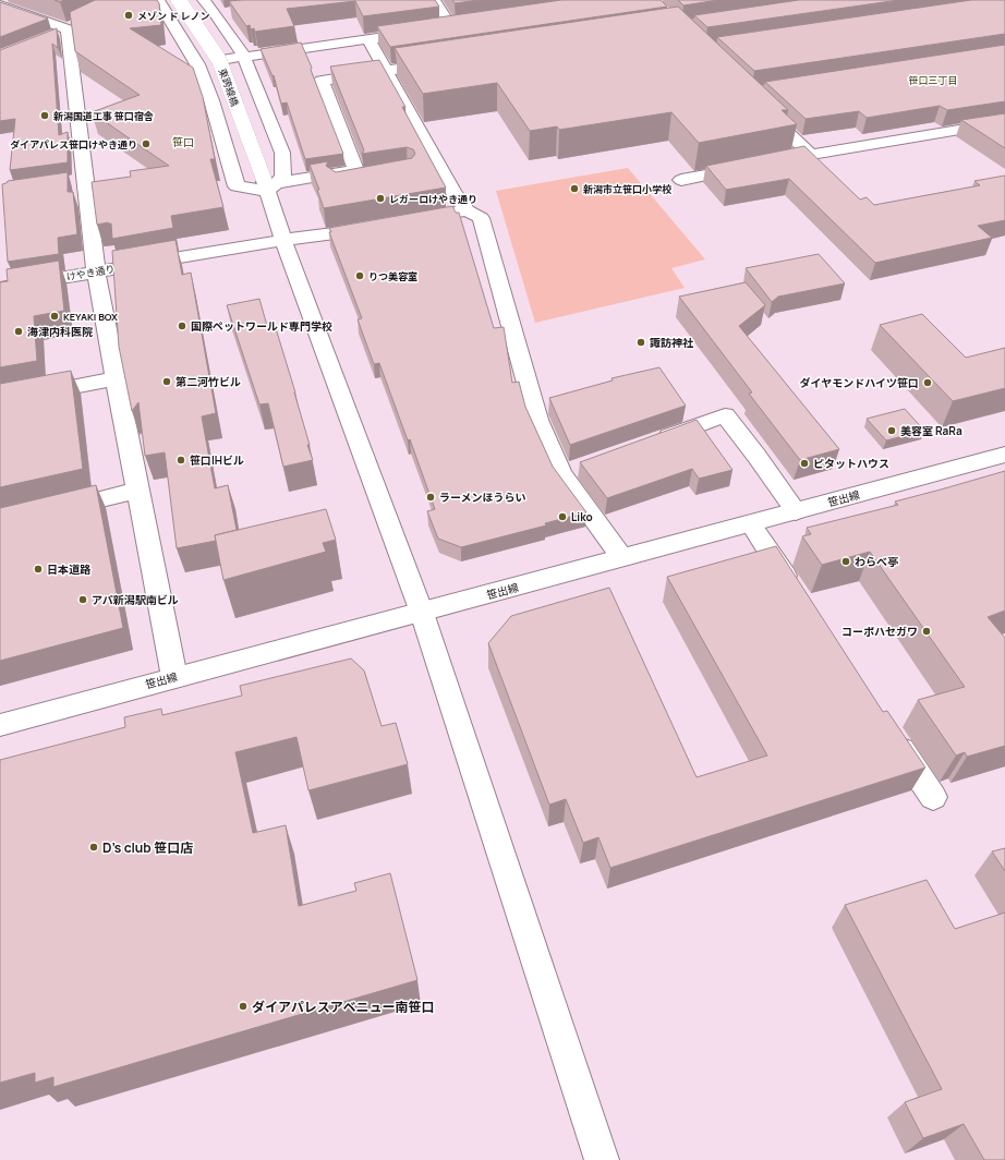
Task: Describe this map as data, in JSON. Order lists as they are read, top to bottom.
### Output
{
  "streets": {
    "street": ["東跨線橋", "けやき通り", "笹出線"]
  },
  "crossings": [
    ["東跨線橋", "けやき通り"],
    ["東跨線橋", "笹出線"]
  ],
  "districts": ["笹口三丁目", "笹口"],
  "places": [
    "メゾン ド レノン",
    "新潟国道工事 笹口宿舎",
    "ダイアパレス笹口けやき通り",
    "新潟市立笹口小学校",
    "レガーロけやき通り",
    "りつ美容室",
    "KEYAKI BOX",
    "国際ペットワールド専門学校",
    "海津内科医院",
    "諏訪神社",
    "第二河竹ビル",
    "ダイヤモンドハイツ笹口",
    "美容室 RaRa",
    "笹口IHビル",
    "ピタットハウス",
    "ラーメンほうらい",
    "Liko",
    "わらべ亭",
    "日本道路",
    "アパ新潟駅南ビル",
    "コーポハセガワ",
    "D's club 笹口店",
    "ダイアパレスアベニュー南笹口"
  ]
}
